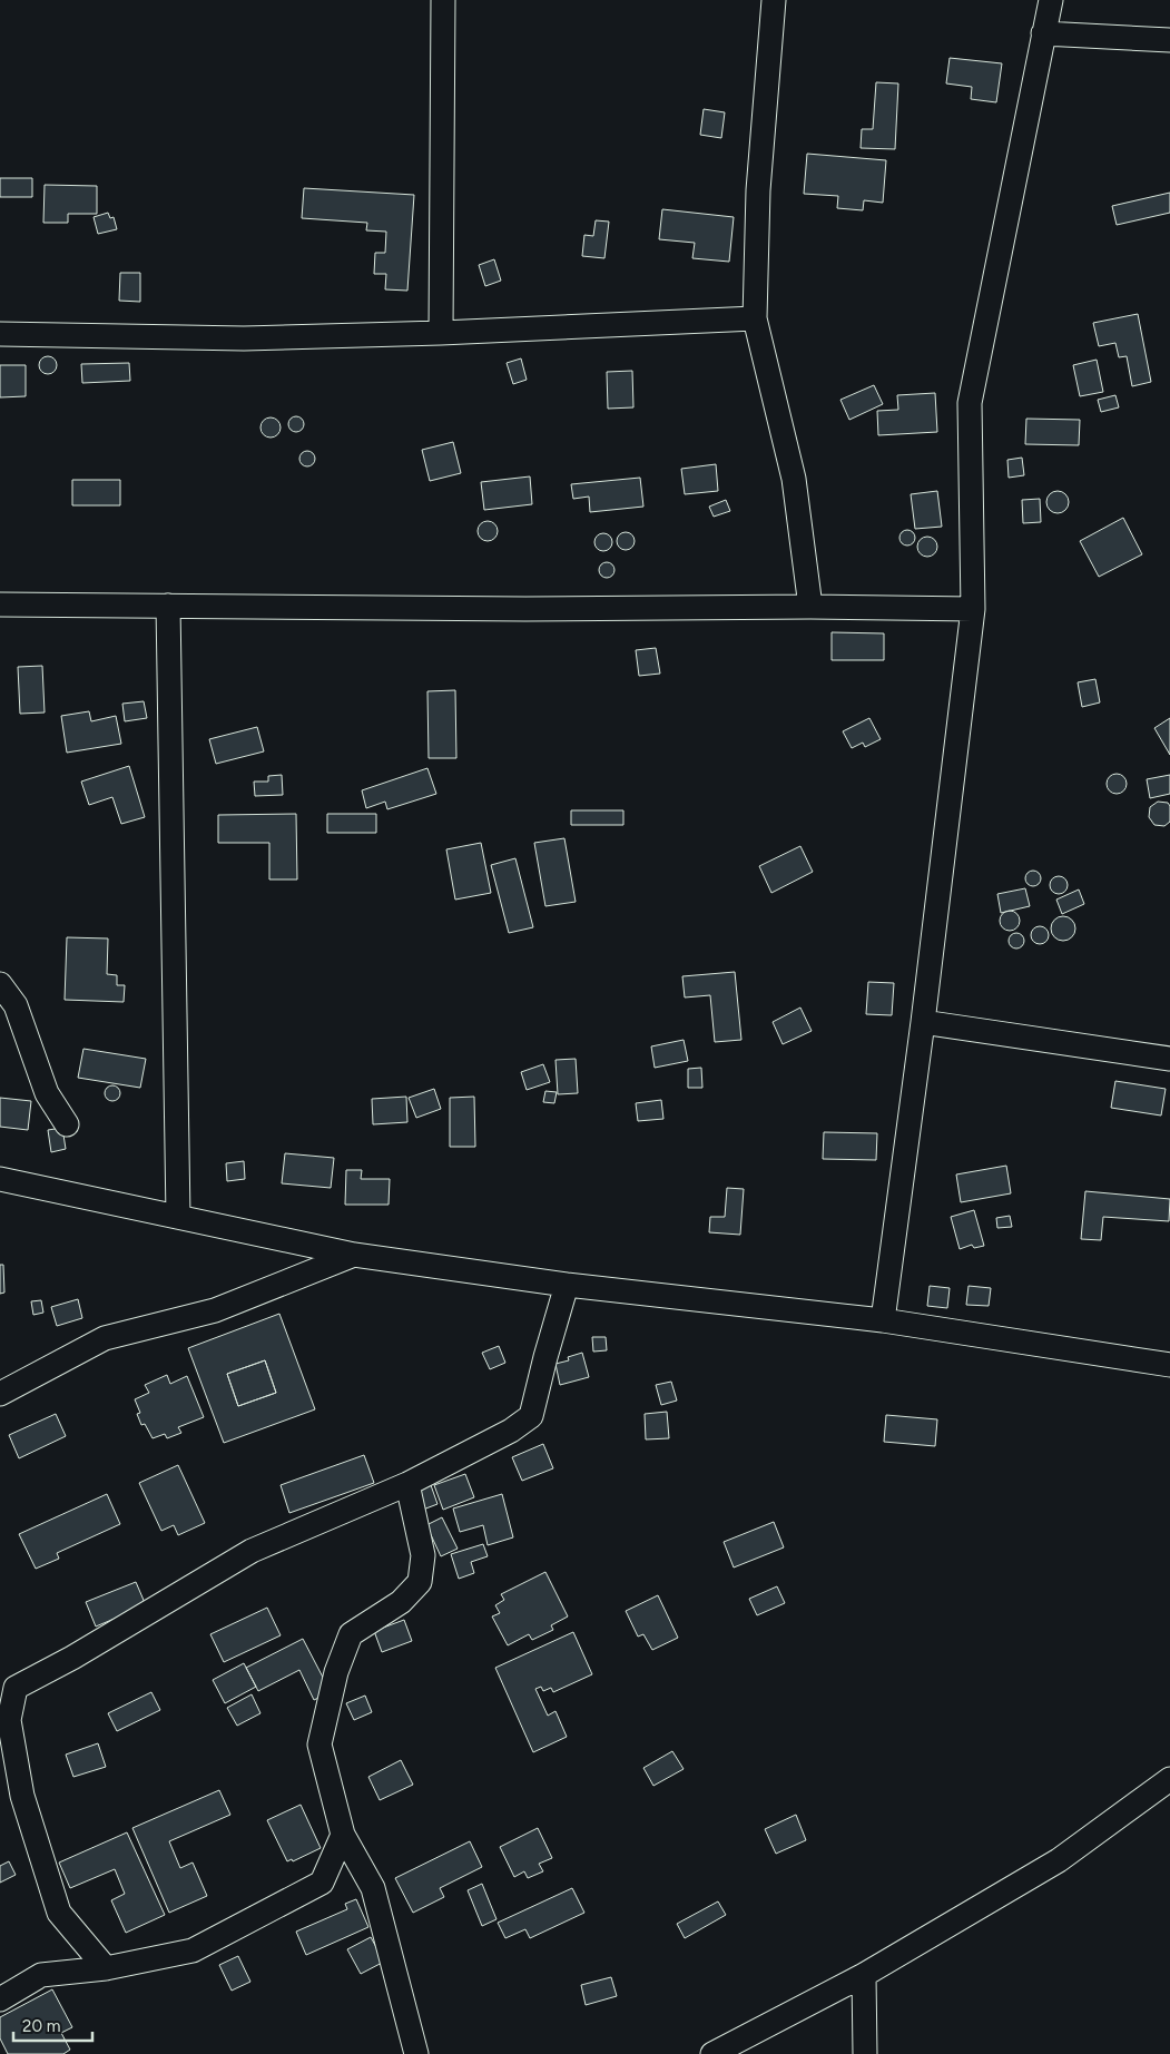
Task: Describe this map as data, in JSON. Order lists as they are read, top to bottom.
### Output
{
  "scale_bar": "20 m"
}
